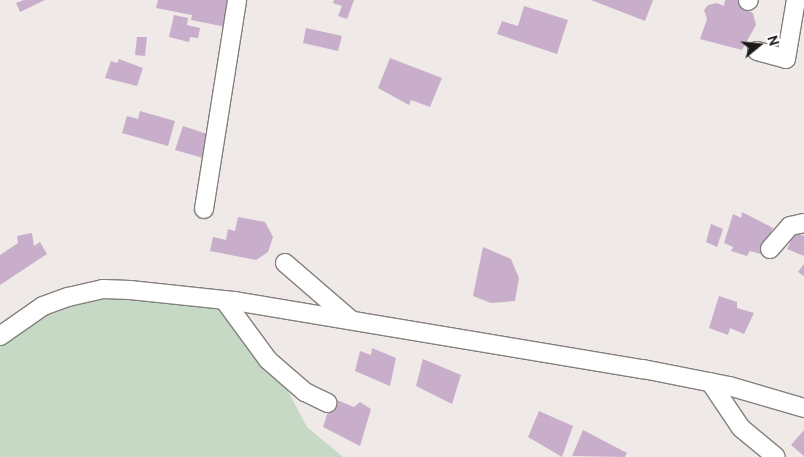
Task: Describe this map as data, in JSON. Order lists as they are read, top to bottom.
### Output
{
  "north": "right"
}
